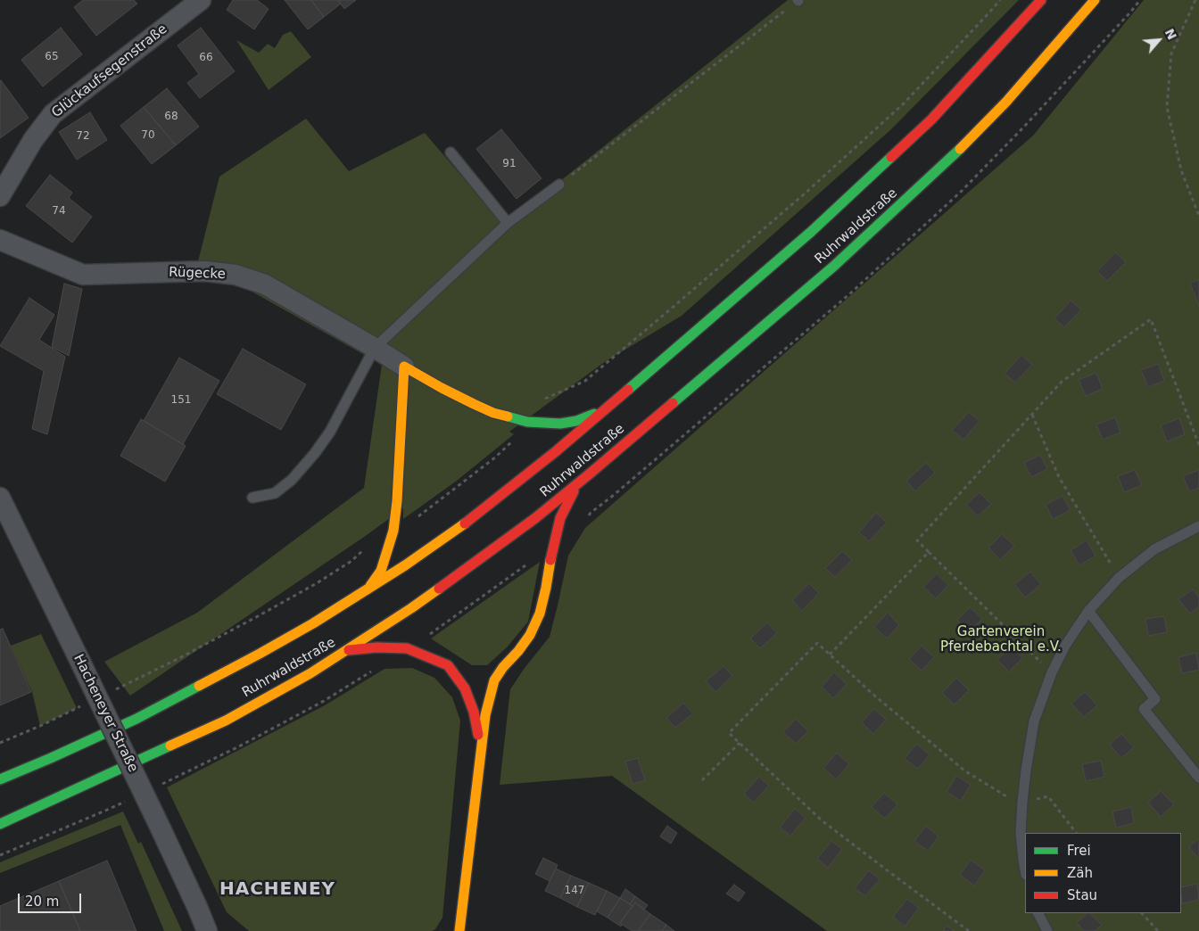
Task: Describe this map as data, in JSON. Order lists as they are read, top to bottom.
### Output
{
  "streets": {
    "highway": ["Ruhrwaldstraße"],
    "street": ["Glückaufsegenstraße", "Rügecke", "Hacheneyer Straße"]
  },
  "districts": ["HACHENEY"],
  "parks": ["Gartenverein Pferdebachtal e.V."],
  "house_numbers": [
    "65",
    "66",
    "68",
    "70",
    "72",
    "91",
    "74",
    "151",
    "147"
  ],
  "legend": ["Frei", "Zäh", "Stau"],
  "scale_bar": "20 m",
  "north": "top right"
}
